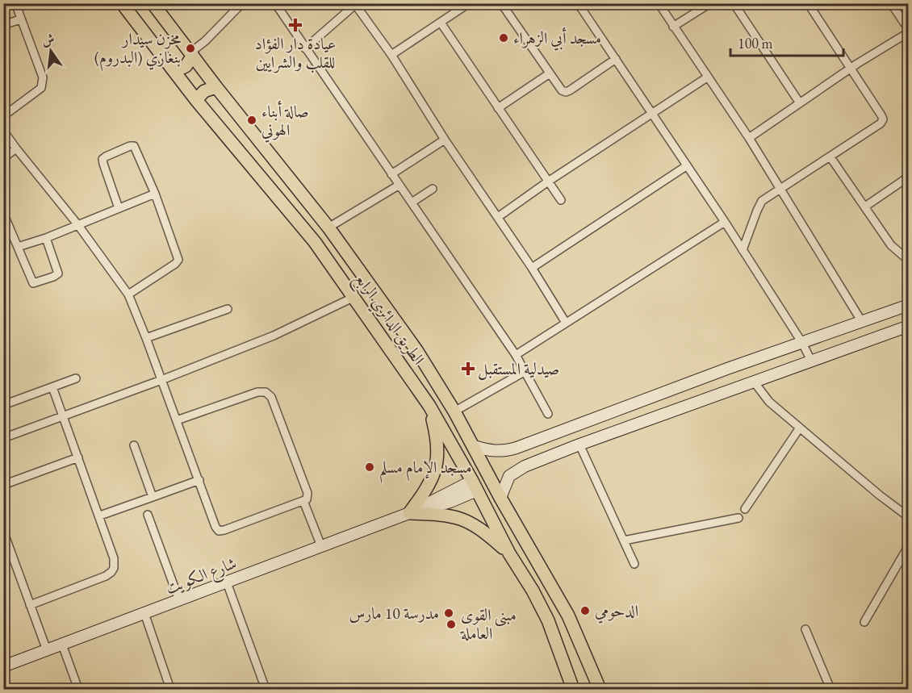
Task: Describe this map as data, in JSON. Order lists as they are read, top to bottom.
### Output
{
  "streets": {
    "main road": ["الطريق الدائري الرابع", "شارع الكويت"]
  },
  "crossings": [
    ["الطريق الدائري الرابع", "شارع الكويت"]
  ],
  "places": {
    "health": ["عيادة دار الفؤاد للقلب والشرايين", "صيدلية المستقبل"],
    "other": [
      "مسجد أبي الزهراء",
      "مخزن سيدار بنغازي (البدروم)",
      "صالة أبناء الهوني",
      "مسجد الإمام مسلم",
      "الدحومي",
      "مدرسة 10 مارس",
      "مبنى القوى العاملة"
    ]
  },
  "scale_bar": "100 m",
  "north": "top"
}
